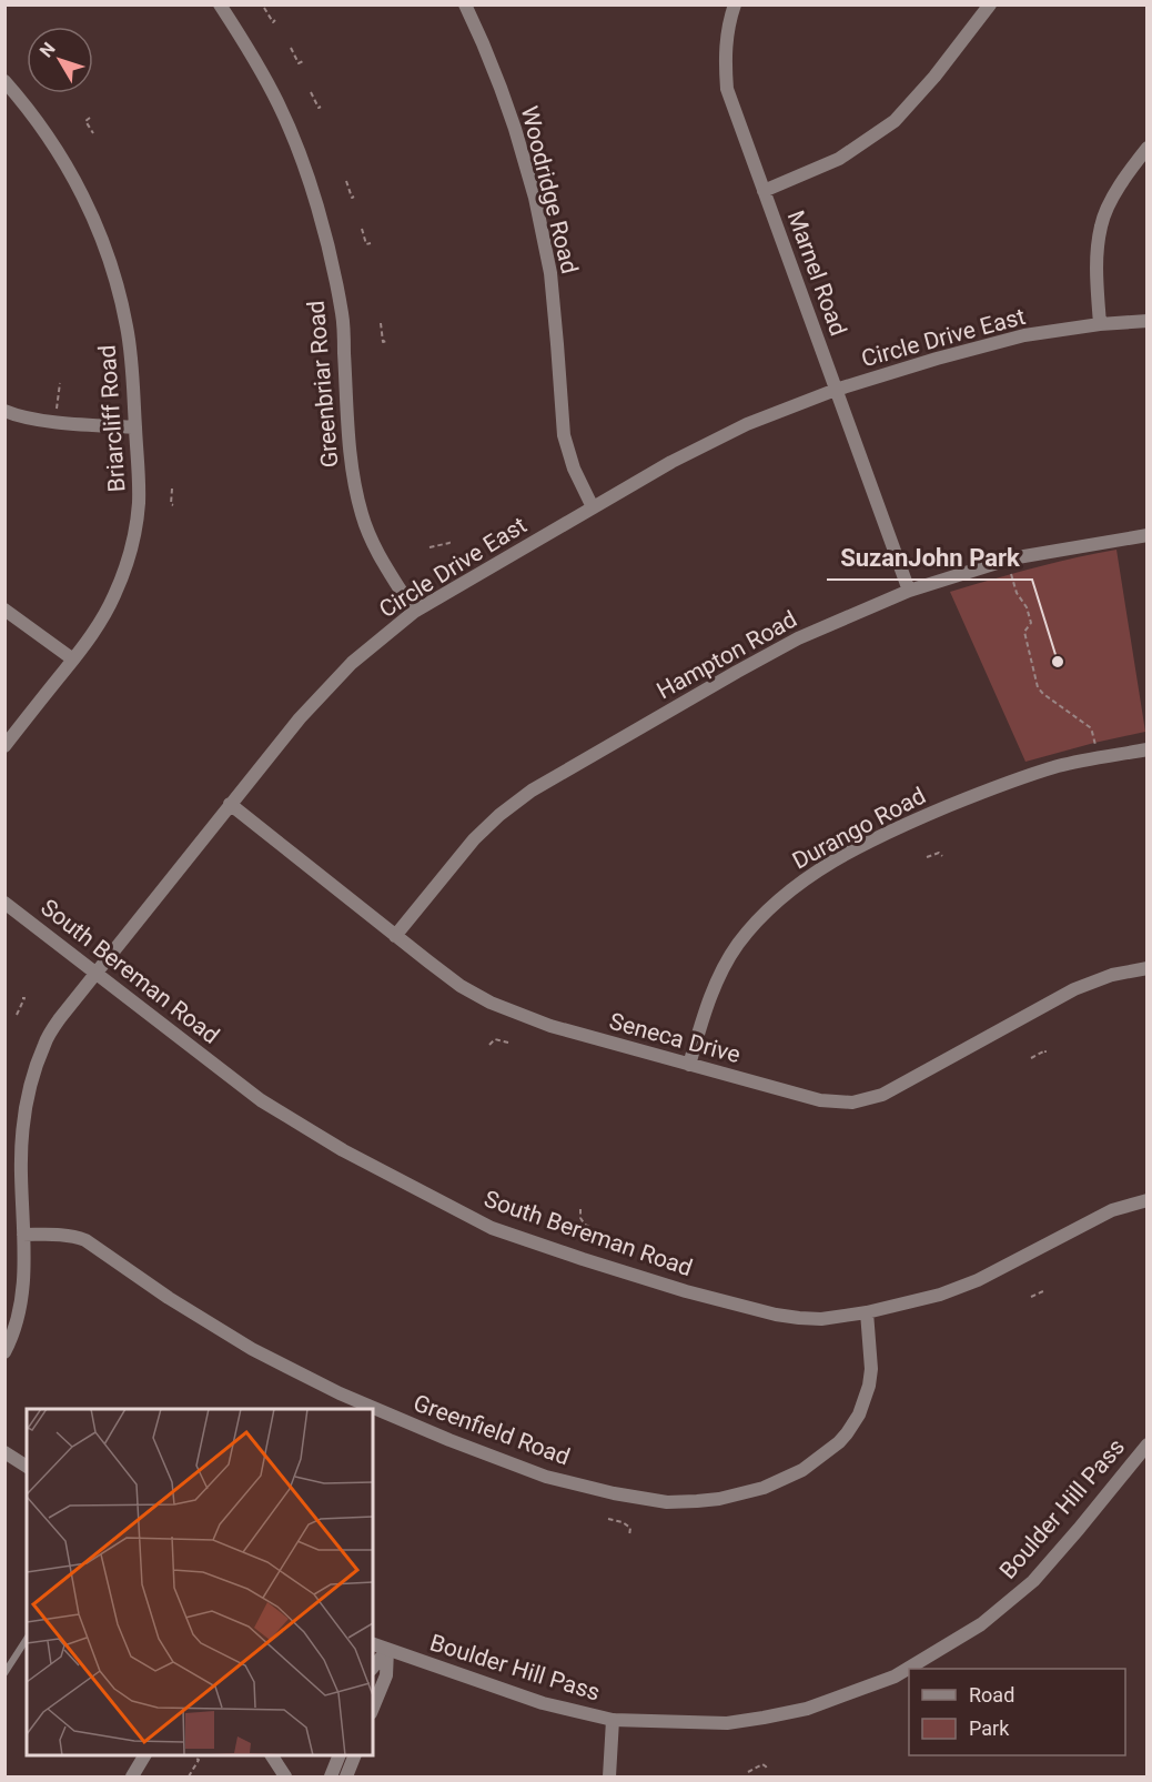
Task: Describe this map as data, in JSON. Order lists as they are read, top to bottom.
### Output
{
  "streets": {
    "street": [
      "Woodridge Road",
      "Marnel Road",
      "Circle Drive East",
      "Greenbriar Road",
      "Briarcliff Road",
      "Hampton Road",
      "Durango Road",
      "South Bereman Road",
      "Seneca Drive",
      "Greenfield Road",
      "Boulder Hill Pass"
    ]
  },
  "crossings": [
    ["Woodridge Road", "Circle Drive East"],
    ["Marnel Road", "Circle Drive East"],
    ["Marnel Road", "Hampton Road"],
    ["Circle Drive East", "Greenbriar Road"],
    ["Circle Drive East", "South Bereman Road"],
    ["Circle Drive East", "Seneca Drive"],
    ["Circle Drive East", "Greenfield Road"],
    ["Hampton Road", "Seneca Drive"],
    ["Durango Road", "Seneca Drive"],
    ["South Bereman Road", "Greenfield Road"]
  ],
  "places": ["SuzanJohn Park"],
  "legend": ["Road", "Park"],
  "north": "top left"
}
